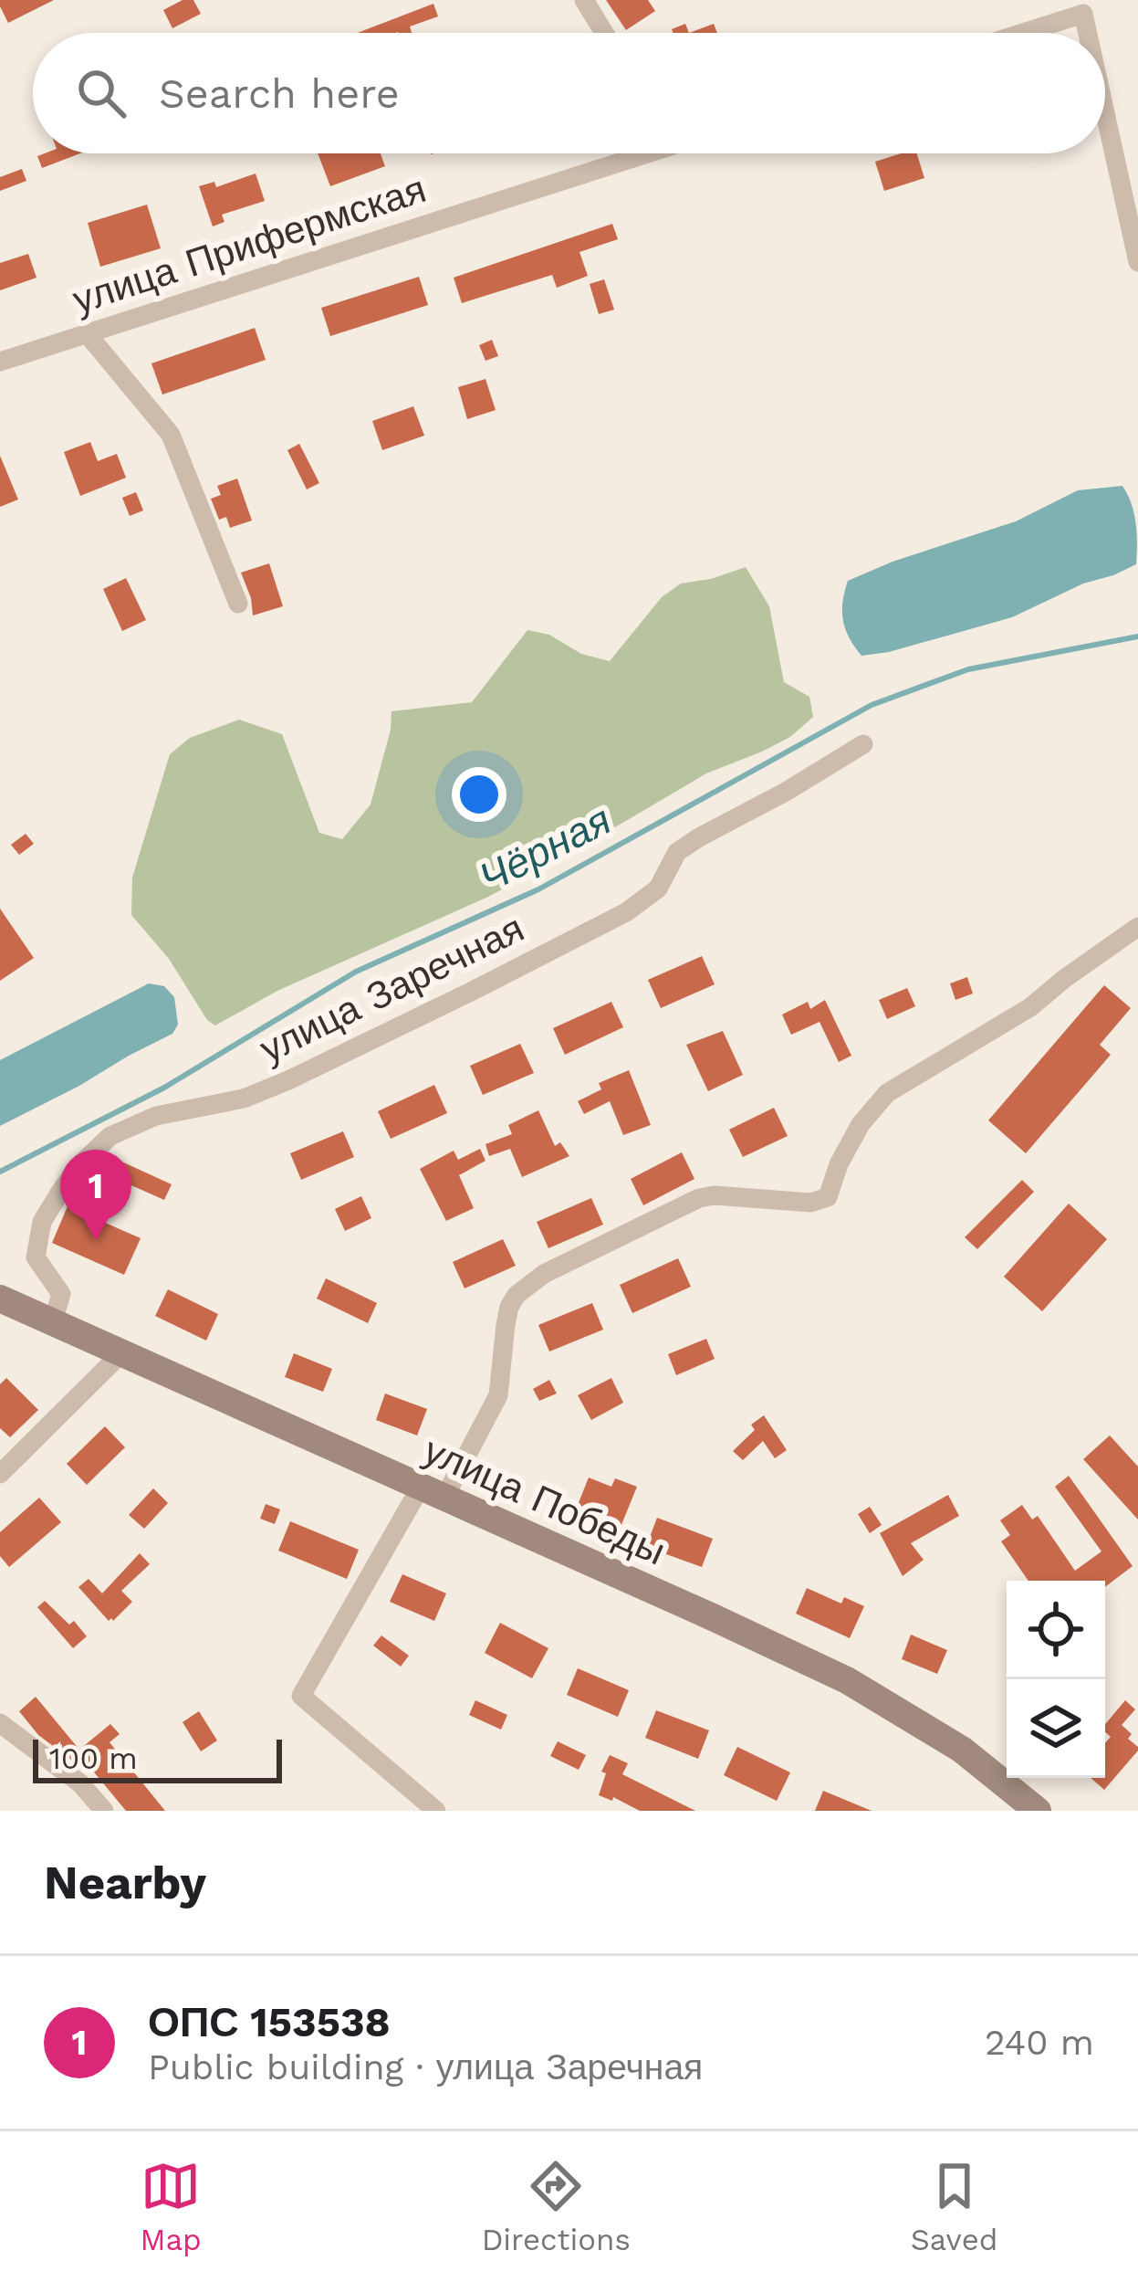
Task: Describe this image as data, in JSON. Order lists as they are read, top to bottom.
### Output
{
  "streets": {
    "street": ["улица Прифермская", "улица Заречная", "улица Победы"]
  },
  "crossings": [
    ["улица Заречная", "улица Победы"]
  ],
  "water": ["Чёрная"],
  "scale_bar": "100 m",
  "page": {
    "search": "Search here",
    "pins": "1",
    "scale": "100 m",
    "heading": "Nearby",
    "list": [
      {
        "mark": "1",
        "name": "ОПС 153538",
        "note": "Public building · улица Заречная",
        "value": "240 m"
      }
    ],
    "nav": ["Map", "Directions", "Saved"]
  }
}
